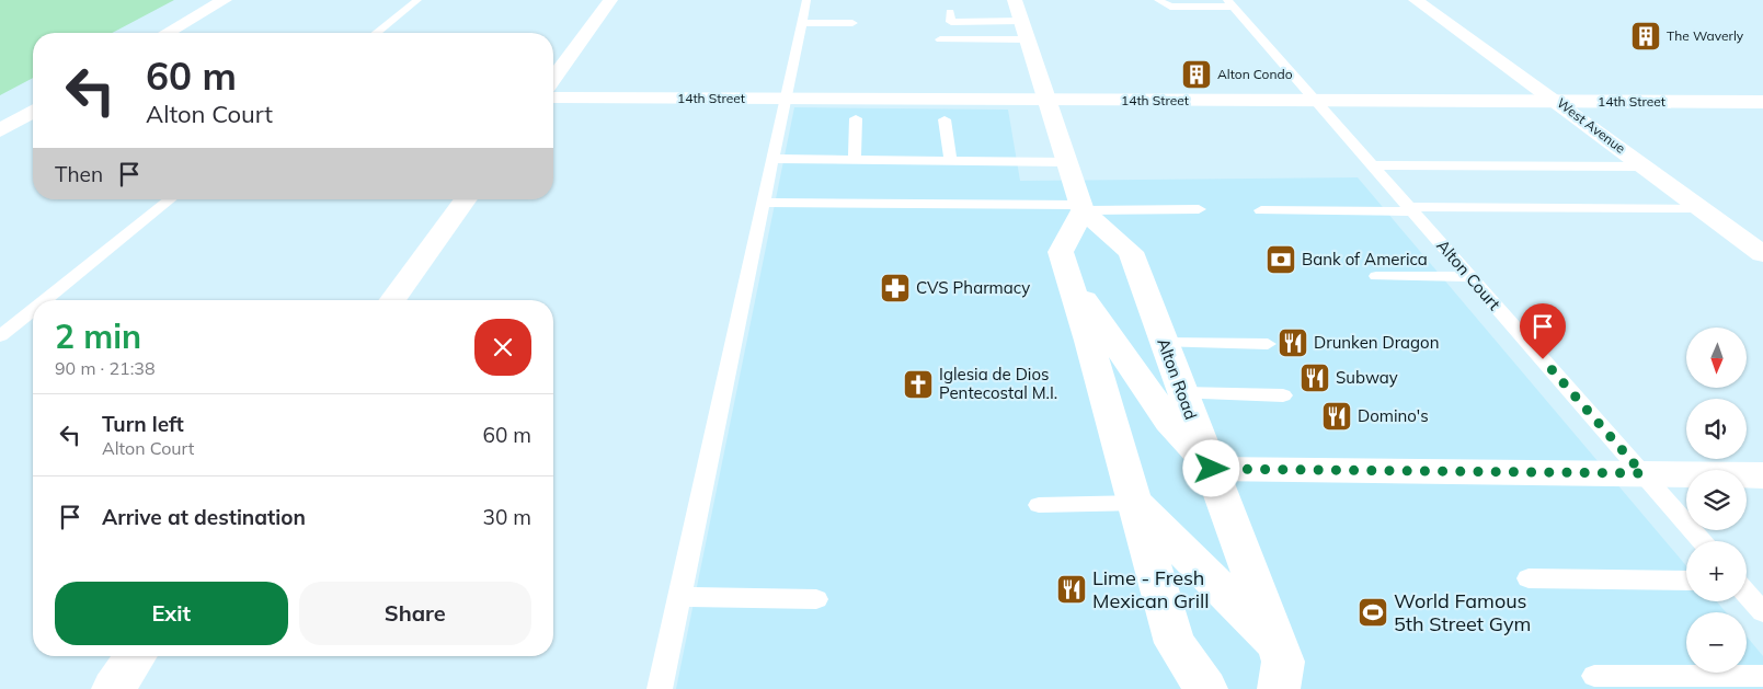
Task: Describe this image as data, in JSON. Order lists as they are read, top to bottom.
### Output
{
  "streets": {
    "main road": ["14th Street", "West Avenue", "Alton Road"],
    "lane": ["Alton Court"]
  },
  "crossings": [
    ["14th Street", "West Avenue"],
    ["14th Street", "Alton Court"]
  ],
  "places": {
    "building": ["The Waverly", "Alton Condo"],
    "bank": ["Bank of America"],
    "pharmacy": ["CVS Pharmacy"],
    "restaurant": [
      "Drunken Dragon",
      "Subway",
      "Domino's",
      "Lime - Fresh Mexican Grill"
    ],
    "church": ["Iglesia de Dios Pentecostal M.I."],
    "sports": ["World Famous 5th Street Gym"]
  },
  "north": "bottom",
  "page": {
    "turn": ["60 m", "Alton Court"],
    "then": "Then",
    "heading": ["2 min", "90 m · 21:38"],
    "map_buttons": ["+", "−"],
    "list": [
      {
        "name": "Turn left",
        "note": "Alton Court",
        "value": "60 m"
      },
      {
        "name": "Arrive at destination",
        "value": "30 m"
      }
    ],
    "buttons": ["Exit", "Share"]
  }
}
